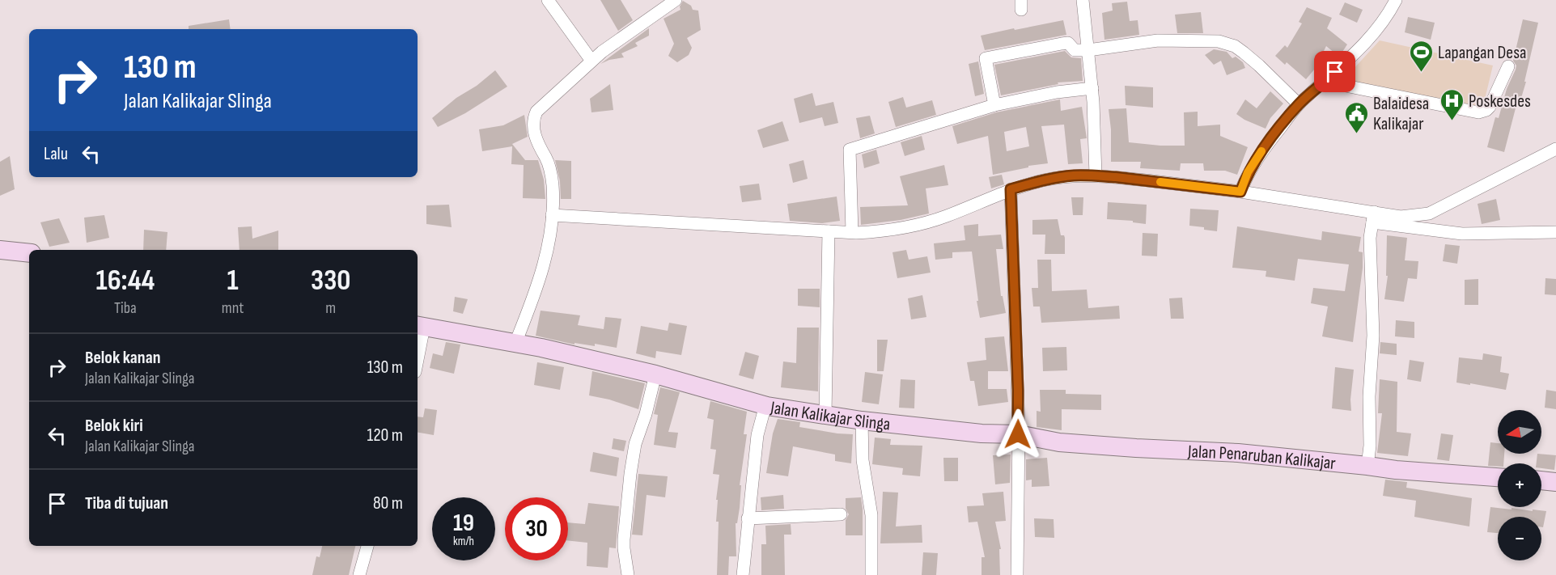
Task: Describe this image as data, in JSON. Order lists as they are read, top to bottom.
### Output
{
  "streets": {
    "street": ["Jalan Kalikajar Slinga", "Jalan Penaruban Kalikajar"]
  },
  "crossings": [
    ["Jalan Kalikajar Slinga", "Jalan Penaruban Kalikajar"]
  ],
  "places": {
    "sports": ["Lapangan Desa"],
    "hospital": ["Poskesdes"],
    "public building": ["Balaidesa Kalikajar"]
  },
  "north": "left",
  "page": {
    "turn": ["130 m", "Jalan Kalikajar Slinga"],
    "then": "Lalu",
    "eta": [
      "16:44",
      "Tiba",
      "1",
      "mnt",
      "330",
      "m"
    ],
    "list": [
      {
        "name": "Belok kanan",
        "note": "Jalan Kalikajar Slinga",
        "value": "130 m"
      },
      {
        "name": "Belok kiri",
        "note": "Jalan Kalikajar Slinga",
        "value": "120 m"
      },
      {
        "name": "Tiba di tujuan",
        "value": "80 m"
      }
    ],
    "map_buttons": ["+", "−"],
    "speed": "19 km/h",
    "limit": "30"
  }
}
